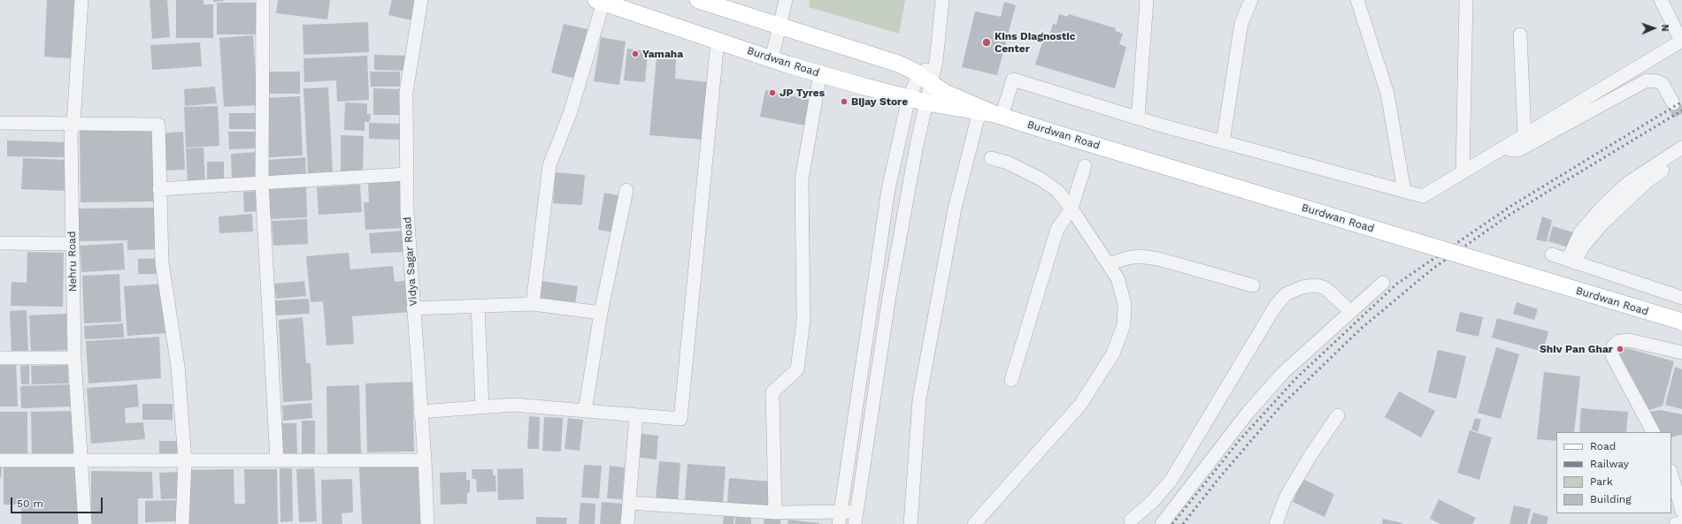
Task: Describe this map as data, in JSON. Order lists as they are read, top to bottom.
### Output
{
  "streets": {
    "main road": ["Burdwan Road"],
    "street": ["Nehru Road", "Vidya Sagar Road"]
  },
  "places": [
    "Kins Diagnostic Center",
    "Yamaha",
    "JP Tyres",
    "Bijay Store",
    "Shiv Pan Ghar"
  ],
  "legend": [
    "Road",
    "Railway",
    "Park",
    "Building"
  ],
  "scale_bar": "50 m",
  "north": "right"
}
